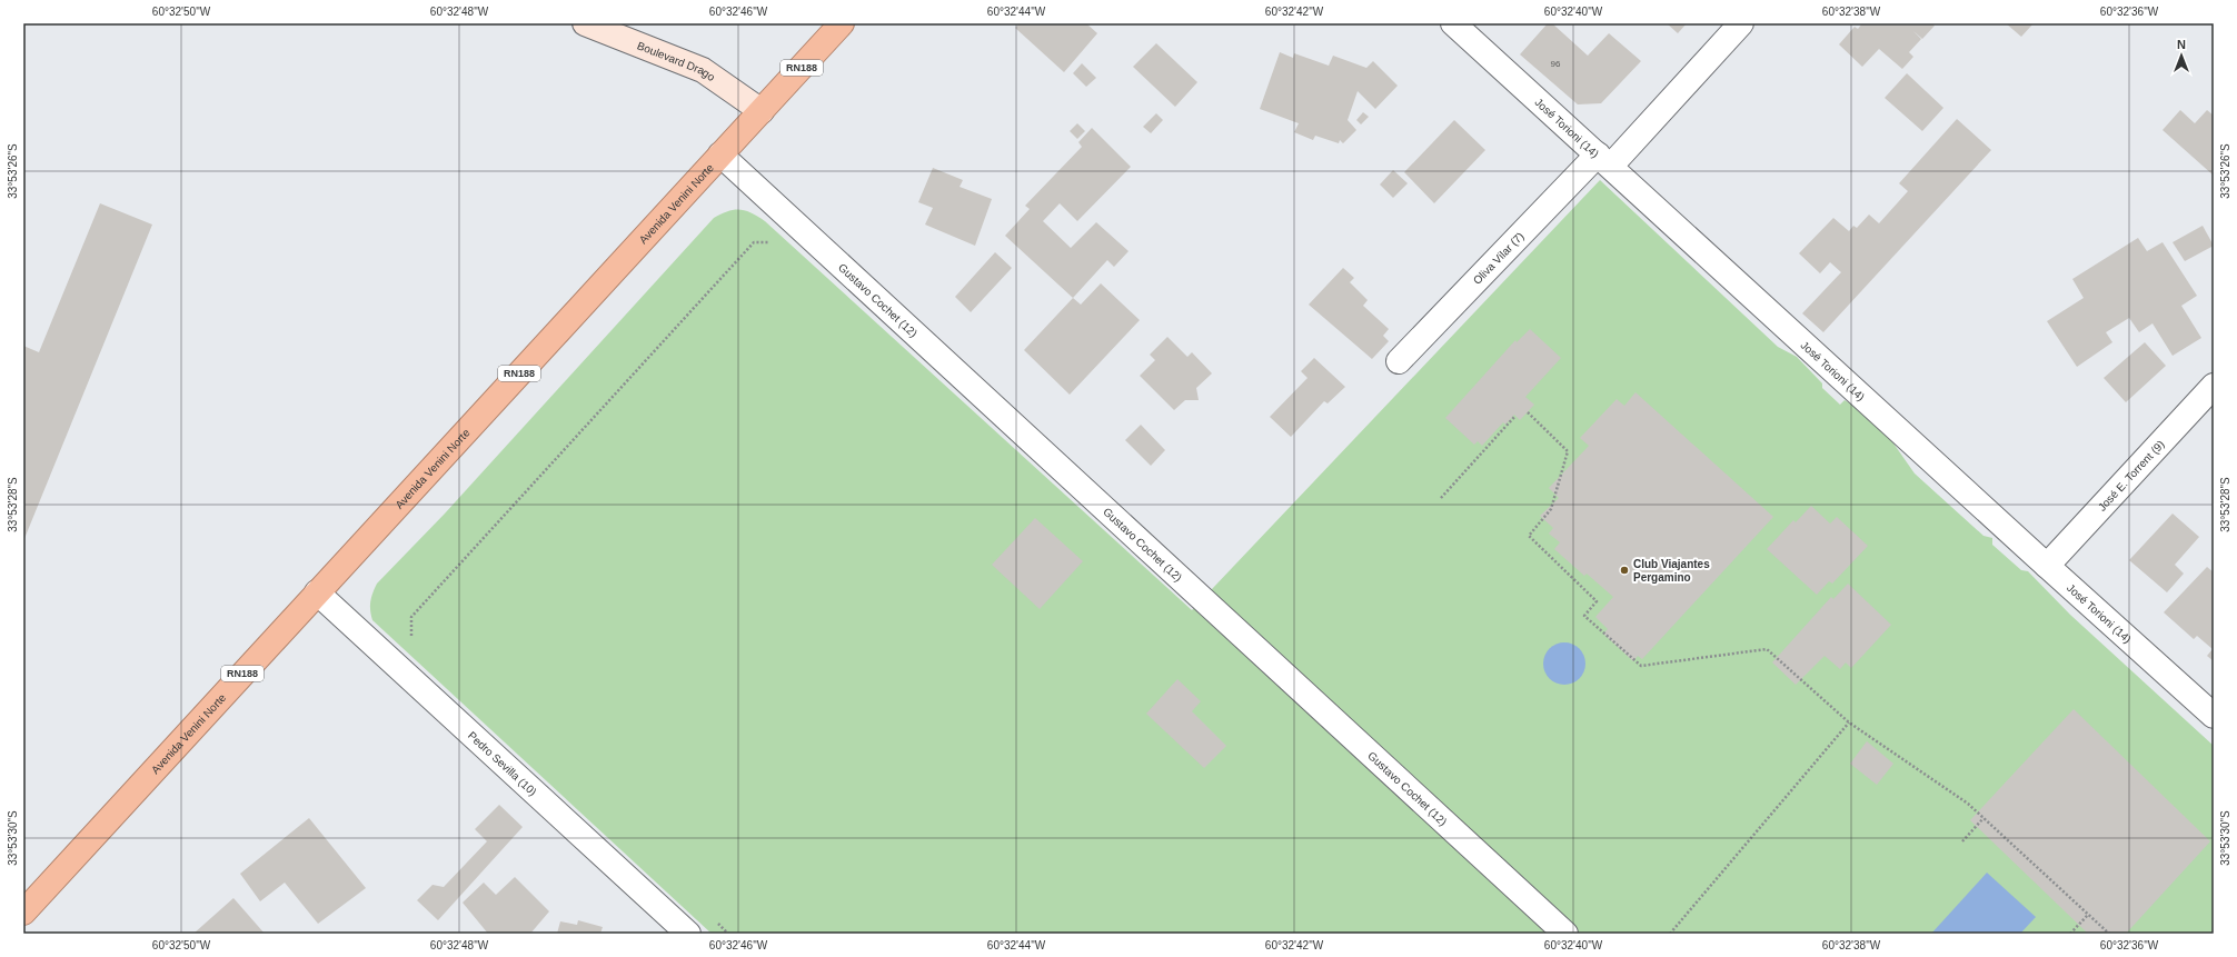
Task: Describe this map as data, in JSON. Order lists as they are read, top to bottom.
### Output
{
  "streets": {
    "highway": ["RN188", "Avenida Venini Norte"],
    "main road": ["Boulevard Drago"],
    "street": [
      "José Torioni (14)",
      "Oliva Vilar (7)",
      "Gustavo Cochet (12)",
      "José E. Torrent (9)",
      "Pedro Sevilla (10)"
    ]
  },
  "crossings": [
    ["Boulevard Drago", "Avenida Venini Norte"],
    ["José Torioni (14)", "Oliva Vilar (7)"],
    ["José Torioni (14)", "José E. Torrent (9)"],
    ["Avenida Venini Norte", "Gustavo Cochet (12)"],
    ["Avenida Venini Norte", "Pedro Sevilla (10)"]
  ],
  "places": ["Club Viajantes Pergamino"],
  "house_numbers": ["96"],
  "north": "top",
  "coordinates": [
    "60°32'50\"W",
    "60°32'48\"W",
    "60°32'46\"W",
    "60°32'44\"W",
    "60°32'42\"W",
    "60°32'40\"W",
    "60°32'38\"W",
    "60°32'36\"W",
    "33°53'26\"S",
    "33°53'28\"S",
    "33°53'30\"S"
  ]
}
